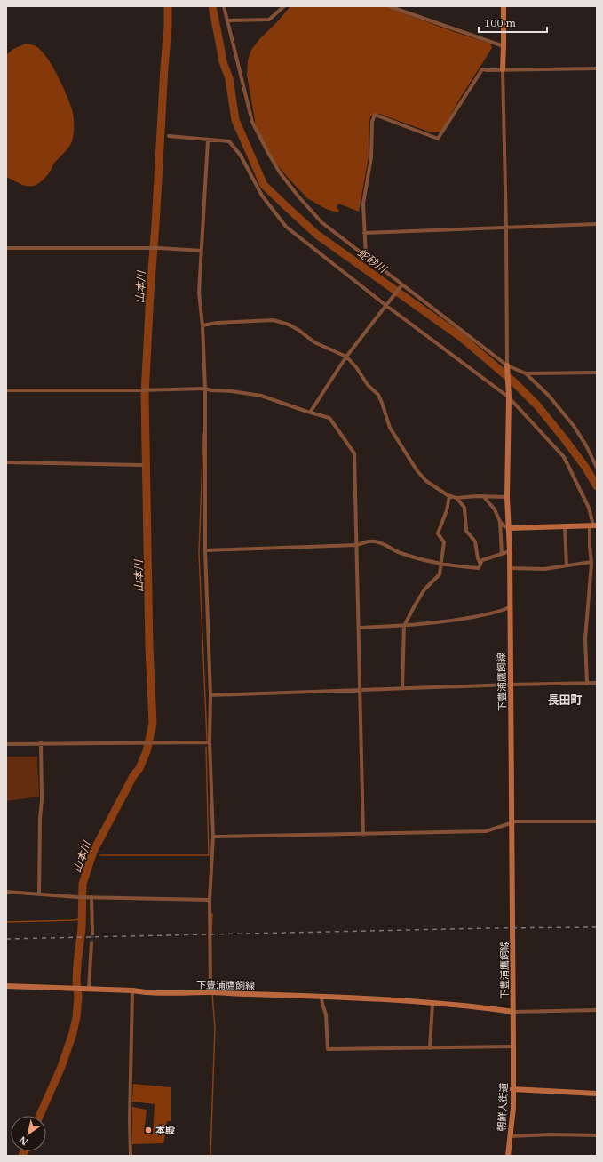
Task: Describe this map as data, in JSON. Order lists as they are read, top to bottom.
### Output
{
  "streets": {
    "main road": ["下豊浦鷹飼線", "朝鮮人街道"]
  },
  "crossings": [
    ["下豊浦鷹飼線", "朝鮮人街道"]
  ],
  "districts": ["長田町"],
  "water": ["蛇砂川", "山本川"],
  "places": ["本殿"],
  "scale_bar": "100 m",
  "north": "bottom left"
}
